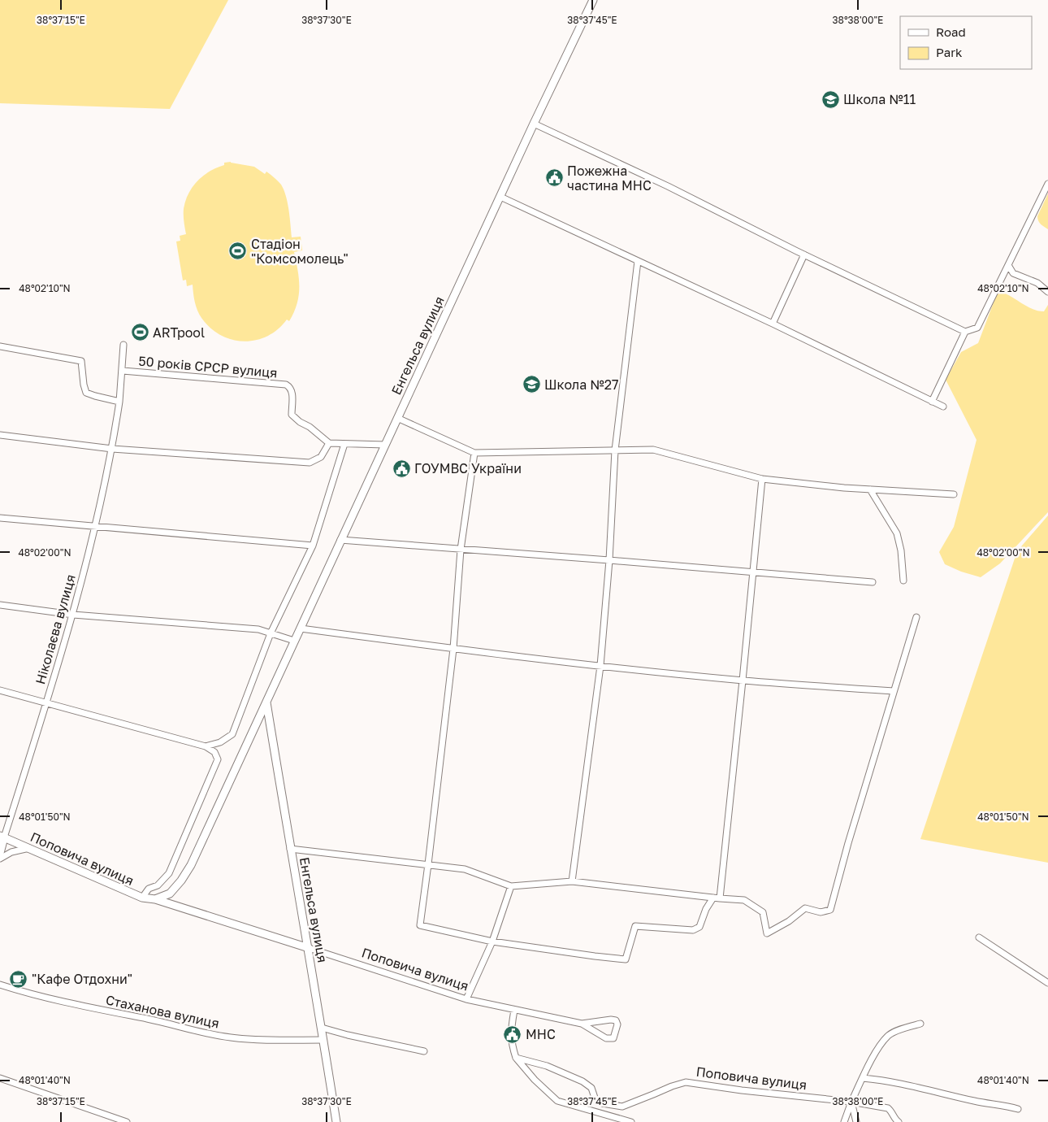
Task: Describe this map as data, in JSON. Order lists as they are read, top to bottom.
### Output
{
  "streets": {
    "street": [
      "Енгельса вулиця",
      "50 років СРСР вулиця",
      "Ніколаєва вулиця",
      "Поповича вулиця",
      "Стаханова вулиця"
    ]
  },
  "crossings": [
    ["Енгельса вулиця", "Поповича вулиця"],
    ["Енгельса вулиця", "Стаханова вулиця"],
    ["50 років СРСР вулиця", "Ніколаєва вулиця"],
    ["Ніколаєва вулиця", "Поповича вулиця"]
  ],
  "places": {
    "school or university": ["Школа №11", "Школа №27"],
    "public building": ["Пожежна частина МНС", "ГОУМВС України", "МНС"],
    "sports": ["Стадіон \"Комсомолець\"", "ARTpool"],
    "cafe": ["\"Кафе Отдохни\""]
  },
  "legend": ["Road", "Park"],
  "coordinates": [
    "38°37'15\"E",
    "38°37'30\"E",
    "38°37'45\"E",
    "38°38'00\"E",
    "48°02'10\"N",
    "48°02'00\"N",
    "48°01'50\"N",
    "48°01'40\"N"
  ]
}
